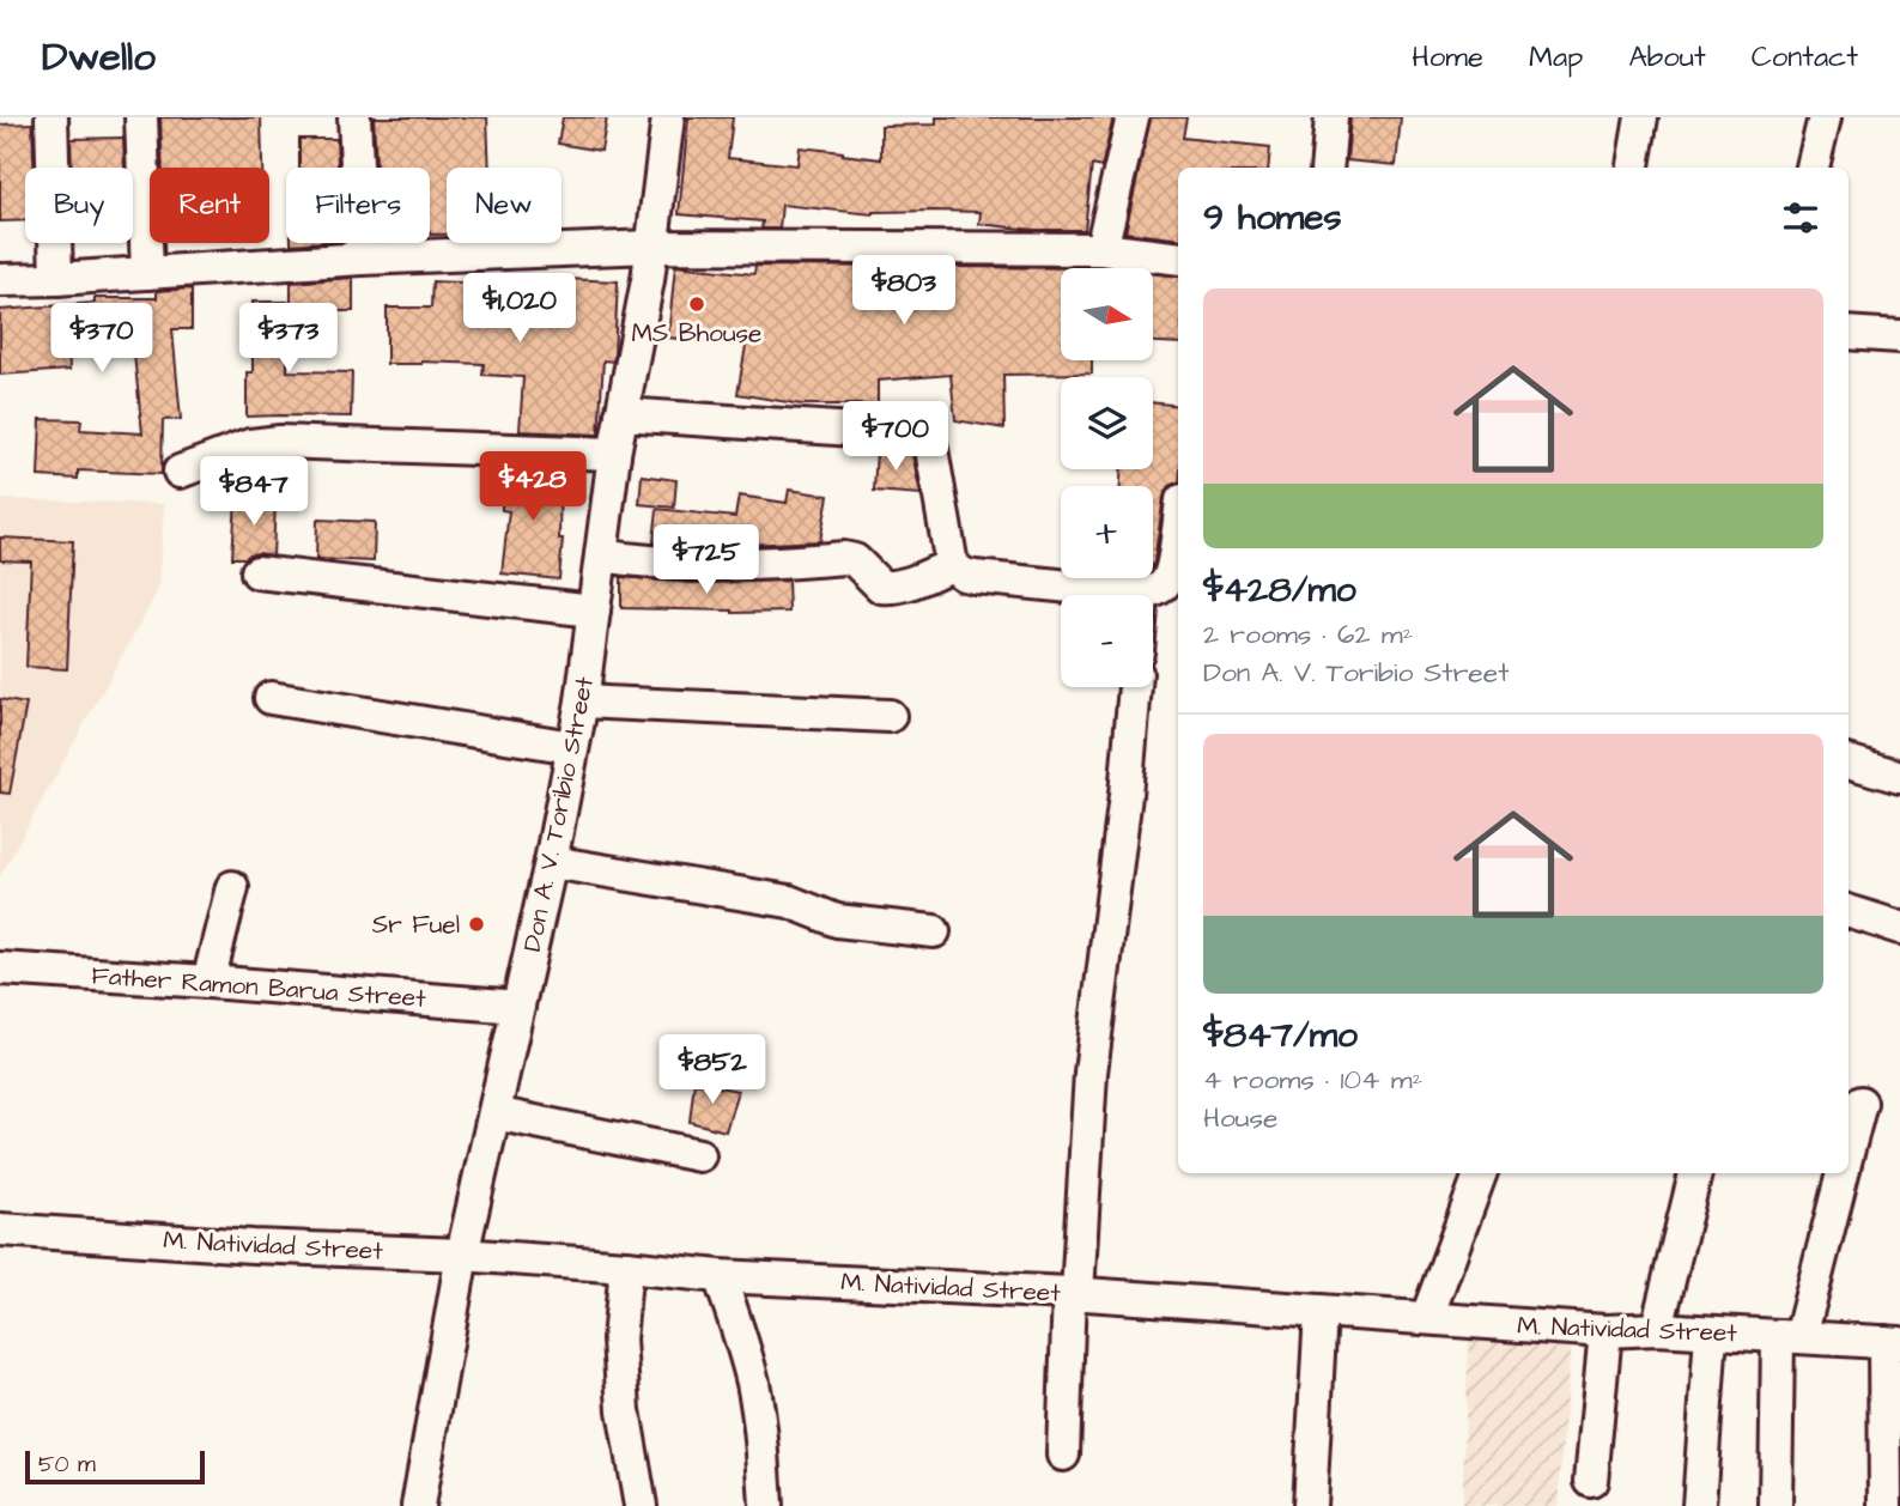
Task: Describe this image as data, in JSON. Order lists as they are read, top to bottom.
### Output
{
  "streets": {
    "street": ["Don A. V. Toribio Street", "Father Ramon Barua Street", "M. Natividad Street"]
  },
  "crossings": [
    ["Don A. V. Toribio Street", "Father Ramon Barua Street"],
    ["Don A. V. Toribio Street", "M. Natividad Street"]
  ],
  "places": ["MS Bhouse", "Sr Fuel"],
  "scale_bar": "50 m",
  "north": "right",
  "page": {
    "header": "Dwello",
    "nav": [
      "Home",
      "Map",
      "About",
      "Contact"
    ],
    "chip": [
      "Buy",
      "Rent",
      "Filters",
      "New"
    ],
    "heading": "9 homes",
    "price": [
      "$803",
      "$1,020",
      "$370",
      "$373",
      "$700",
      "$428",
      "$847",
      "$725",
      "$852"
    ],
    "map_buttons": ["+", "−"],
    "list": [
      {
        "name": "$428/mo",
        "note": "2 rooms · 62 m² · Don A. V. Toribio Street"
      },
      {
        "name": "$847/mo",
        "note": "4 rooms · 104 m² · House"
      }
    ],
    "scale": "50 m"
  }
}
